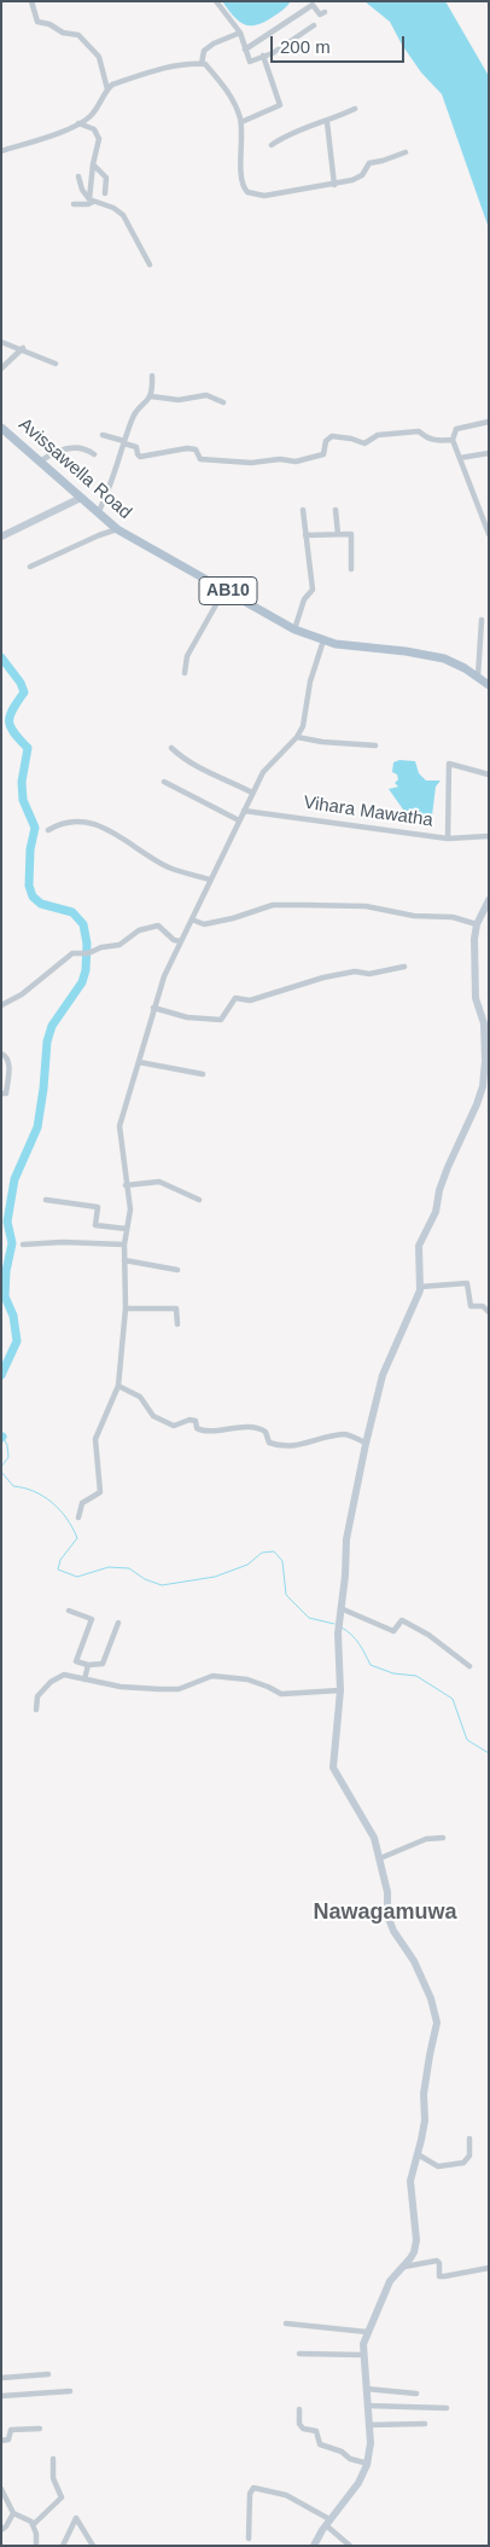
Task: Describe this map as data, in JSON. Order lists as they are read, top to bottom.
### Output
{
  "streets": {
    "main road": ["Avissawella Road", "AB10"],
    "street": ["Vihara Mawatha"]
  },
  "districts": ["Nawagamuwa"],
  "scale_bar": "200 m"
}
